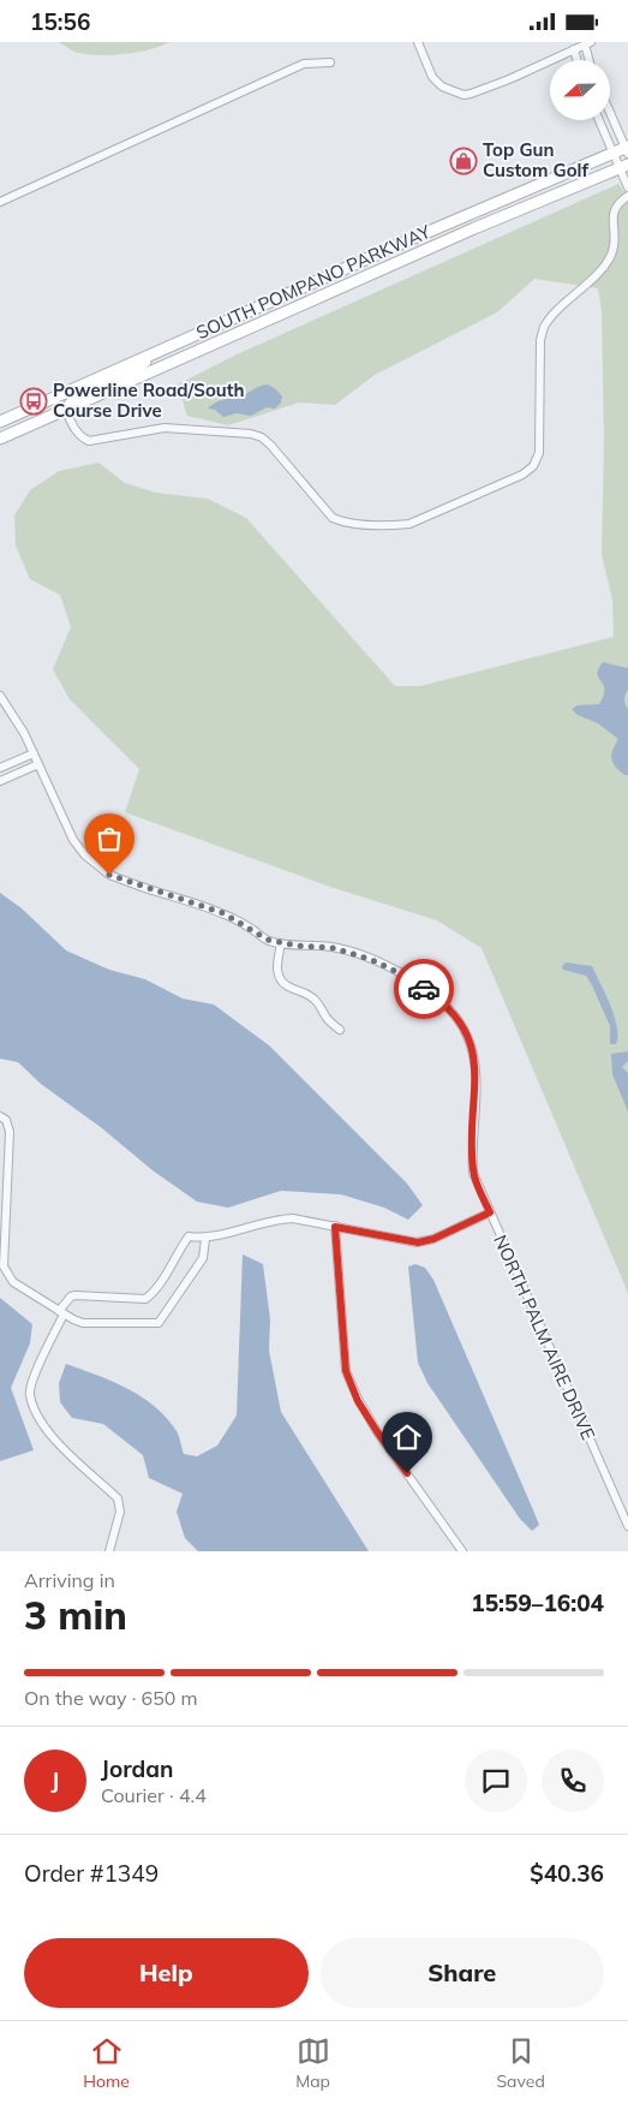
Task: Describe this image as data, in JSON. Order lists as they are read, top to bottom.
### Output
{
  "streets": {
    "main road": ["SOUTH POMPANO PARKWAY"],
    "street": ["NORTH PALM AIRE DRIVE"]
  },
  "places": {
    "shop": ["Top Gun Custom Golf"],
    "bus stop": ["Powerline Road/South Course Drive"]
  },
  "north": "left",
  "page": {
    "status": "15:56",
    "heading": ["3 min", "Arriving in", "15:59–16:04"],
    "panel": [
      "Jordan",
      "Courier · 4.4",
      "Order #1349",
      "$40.36"
    ],
    "bar": "On the way · 650 m",
    "round": "J",
    "buttons": ["Help", "Share"],
    "tabs": ["Home", "Map", "Saved"]
  }
}
